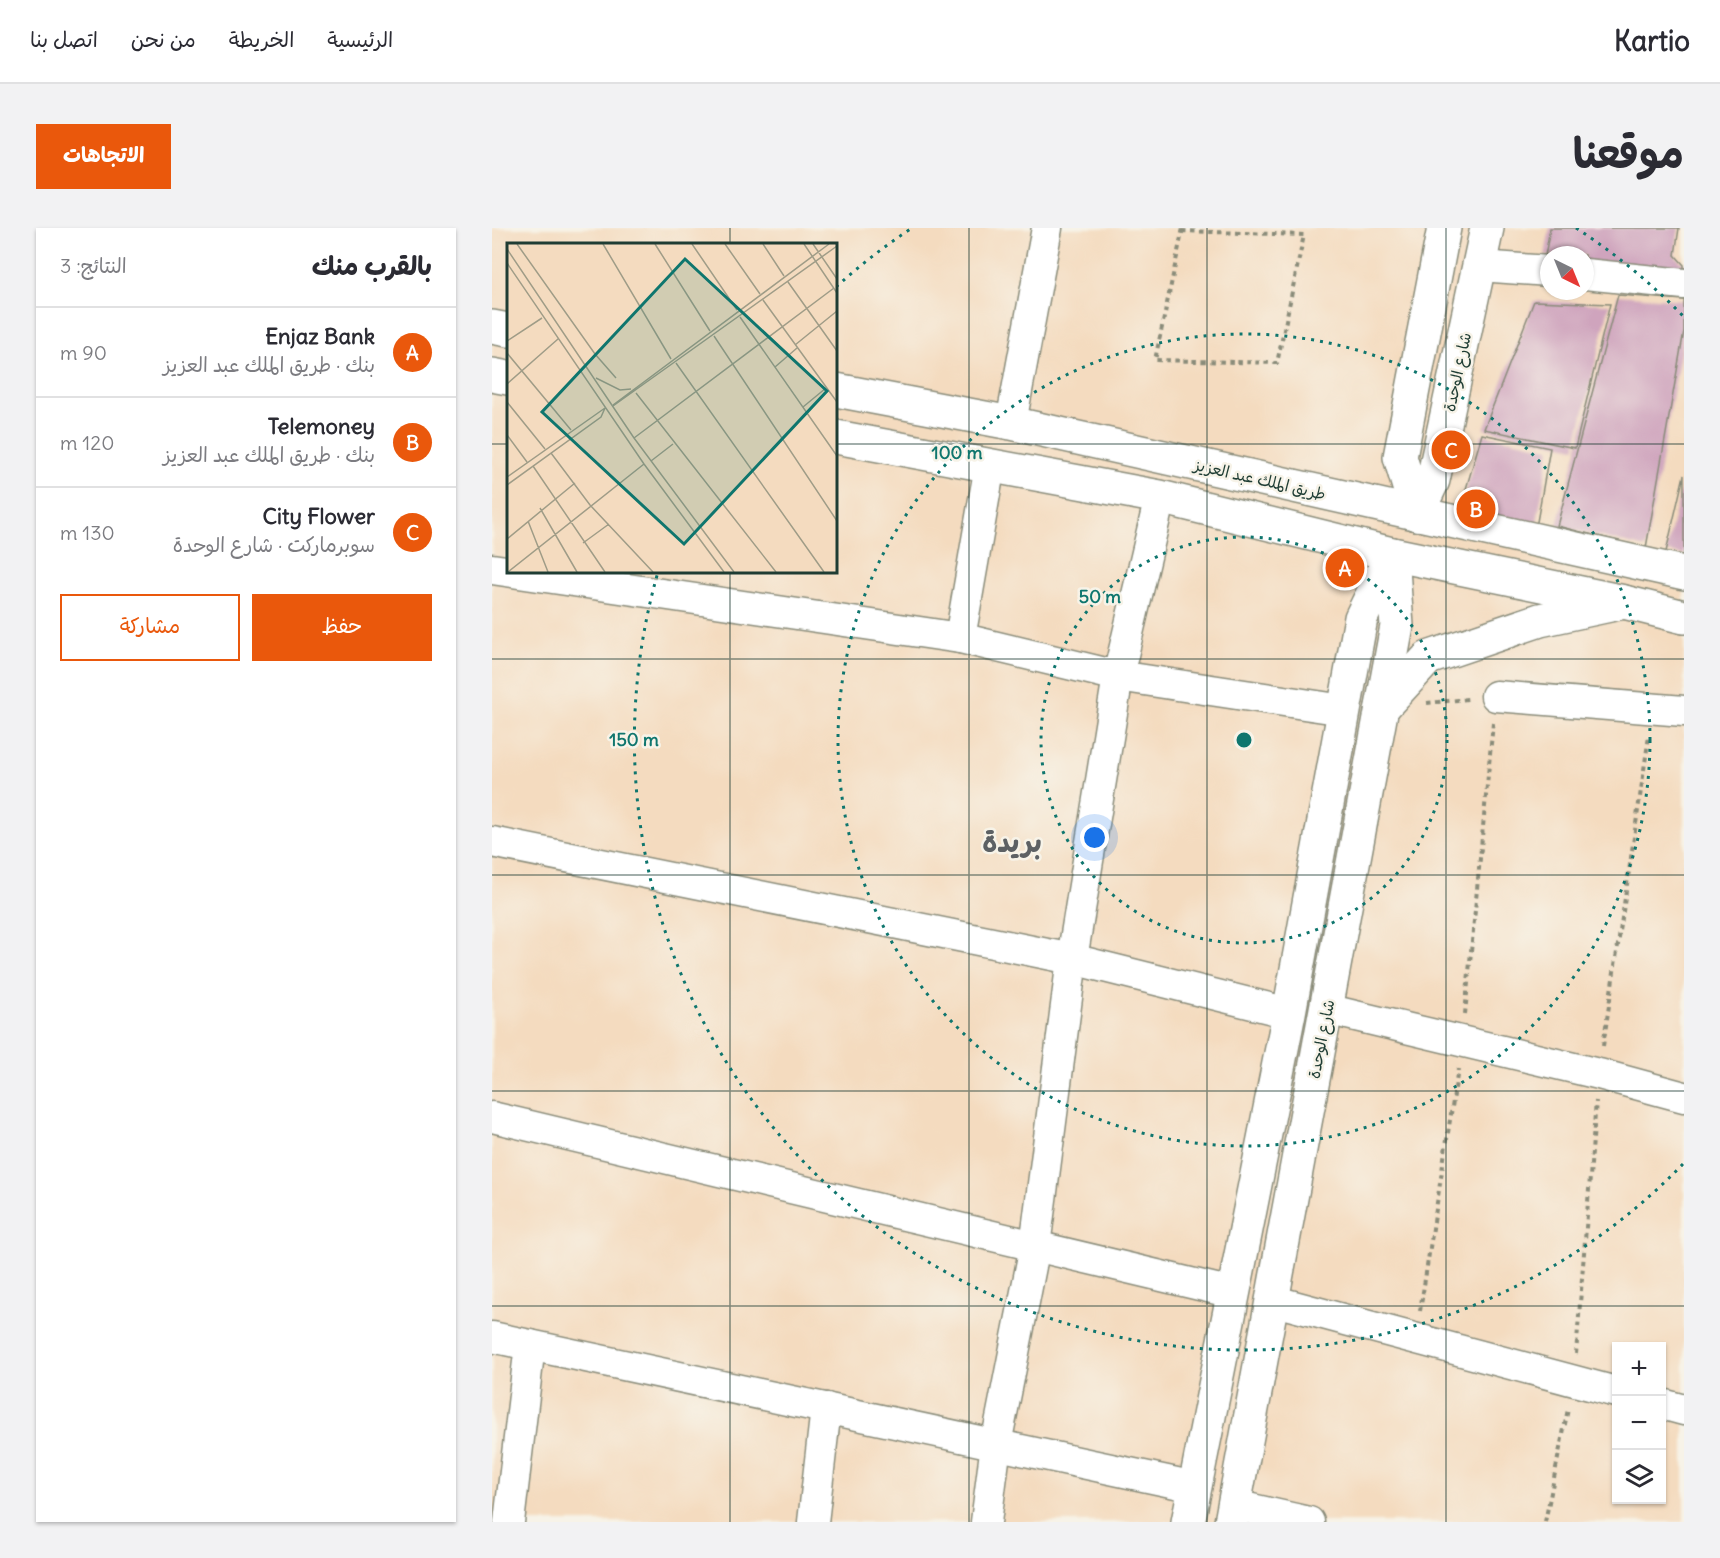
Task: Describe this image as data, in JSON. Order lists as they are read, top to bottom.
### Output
{
  "streets": {
    "main road": ["شارع الوحدة", "طريق الملك عبد العزيز"]
  },
  "crossings": [
    ["شارع الوحدة", "طريق الملك عبد العزيز"]
  ],
  "districts": ["بريدة"],
  "north": "bottom right",
  "page": {
    "header": "Kartio",
    "nav": [
      "الرئيسية",
      "الخريطة",
      "من نحن",
      "اتصل بنا"
    ],
    "title": "موقعنا",
    "buttons": [
      "الاتجاهات",
      ["حفظ", "مشاركة"]
    ],
    "heading": ["بالقرب منك", "النتائج: 3"],
    "list": [
      {
        "mark": "A",
        "name": "Enjaz Bank",
        "note": "بنك · طريق الملك عبد العزيز",
        "value": "90 m"
      },
      {
        "mark": "B",
        "name": "Telemoney",
        "note": "بنك · طريق الملك عبد العزيز",
        "value": "120 m"
      },
      {
        "mark": "C",
        "name": "City Flower",
        "note": "سوبرماركت · شارع الوحدة",
        "value": "130 m"
      }
    ],
    "pins": ["C", "B", "A"],
    "map_buttons": ["+", "−"]
  },
  "rings": ["100 m", "50 m", "150 m"]
}
